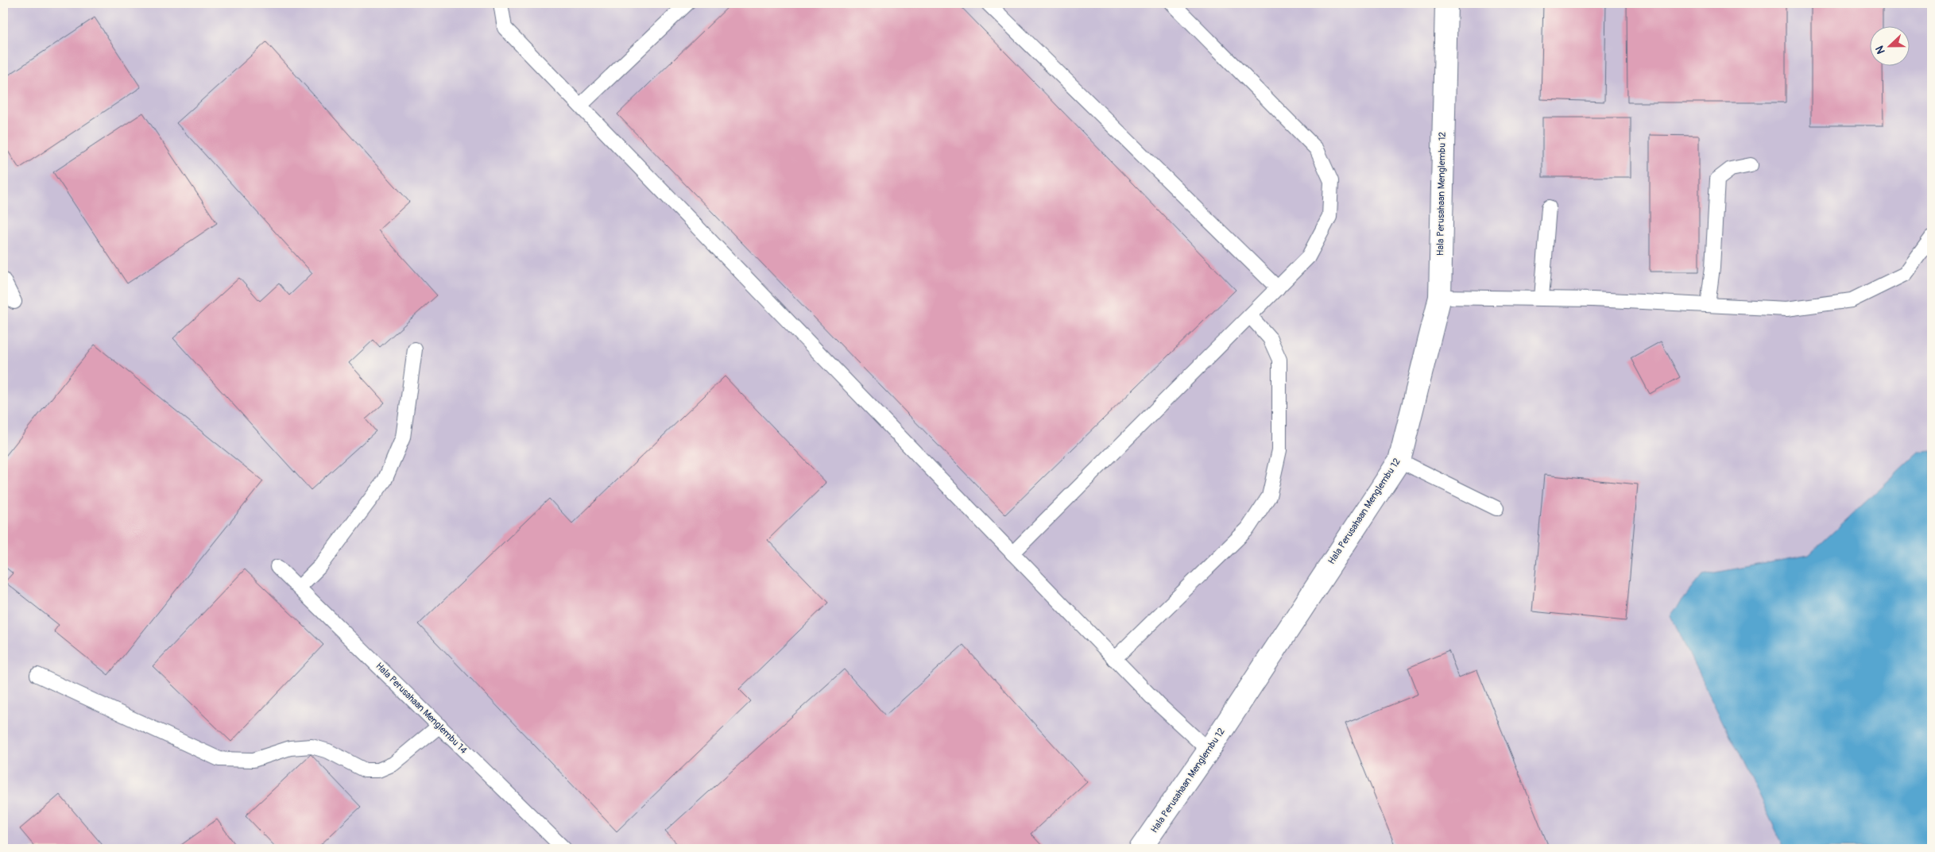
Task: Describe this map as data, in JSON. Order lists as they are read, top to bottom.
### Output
{
  "streets": {
    "street": ["Hala Perusahaan Menglembu 12"],
    "lane": ["Hala Perusahaan Menglembu 14"]
  },
  "north": "left"
}
